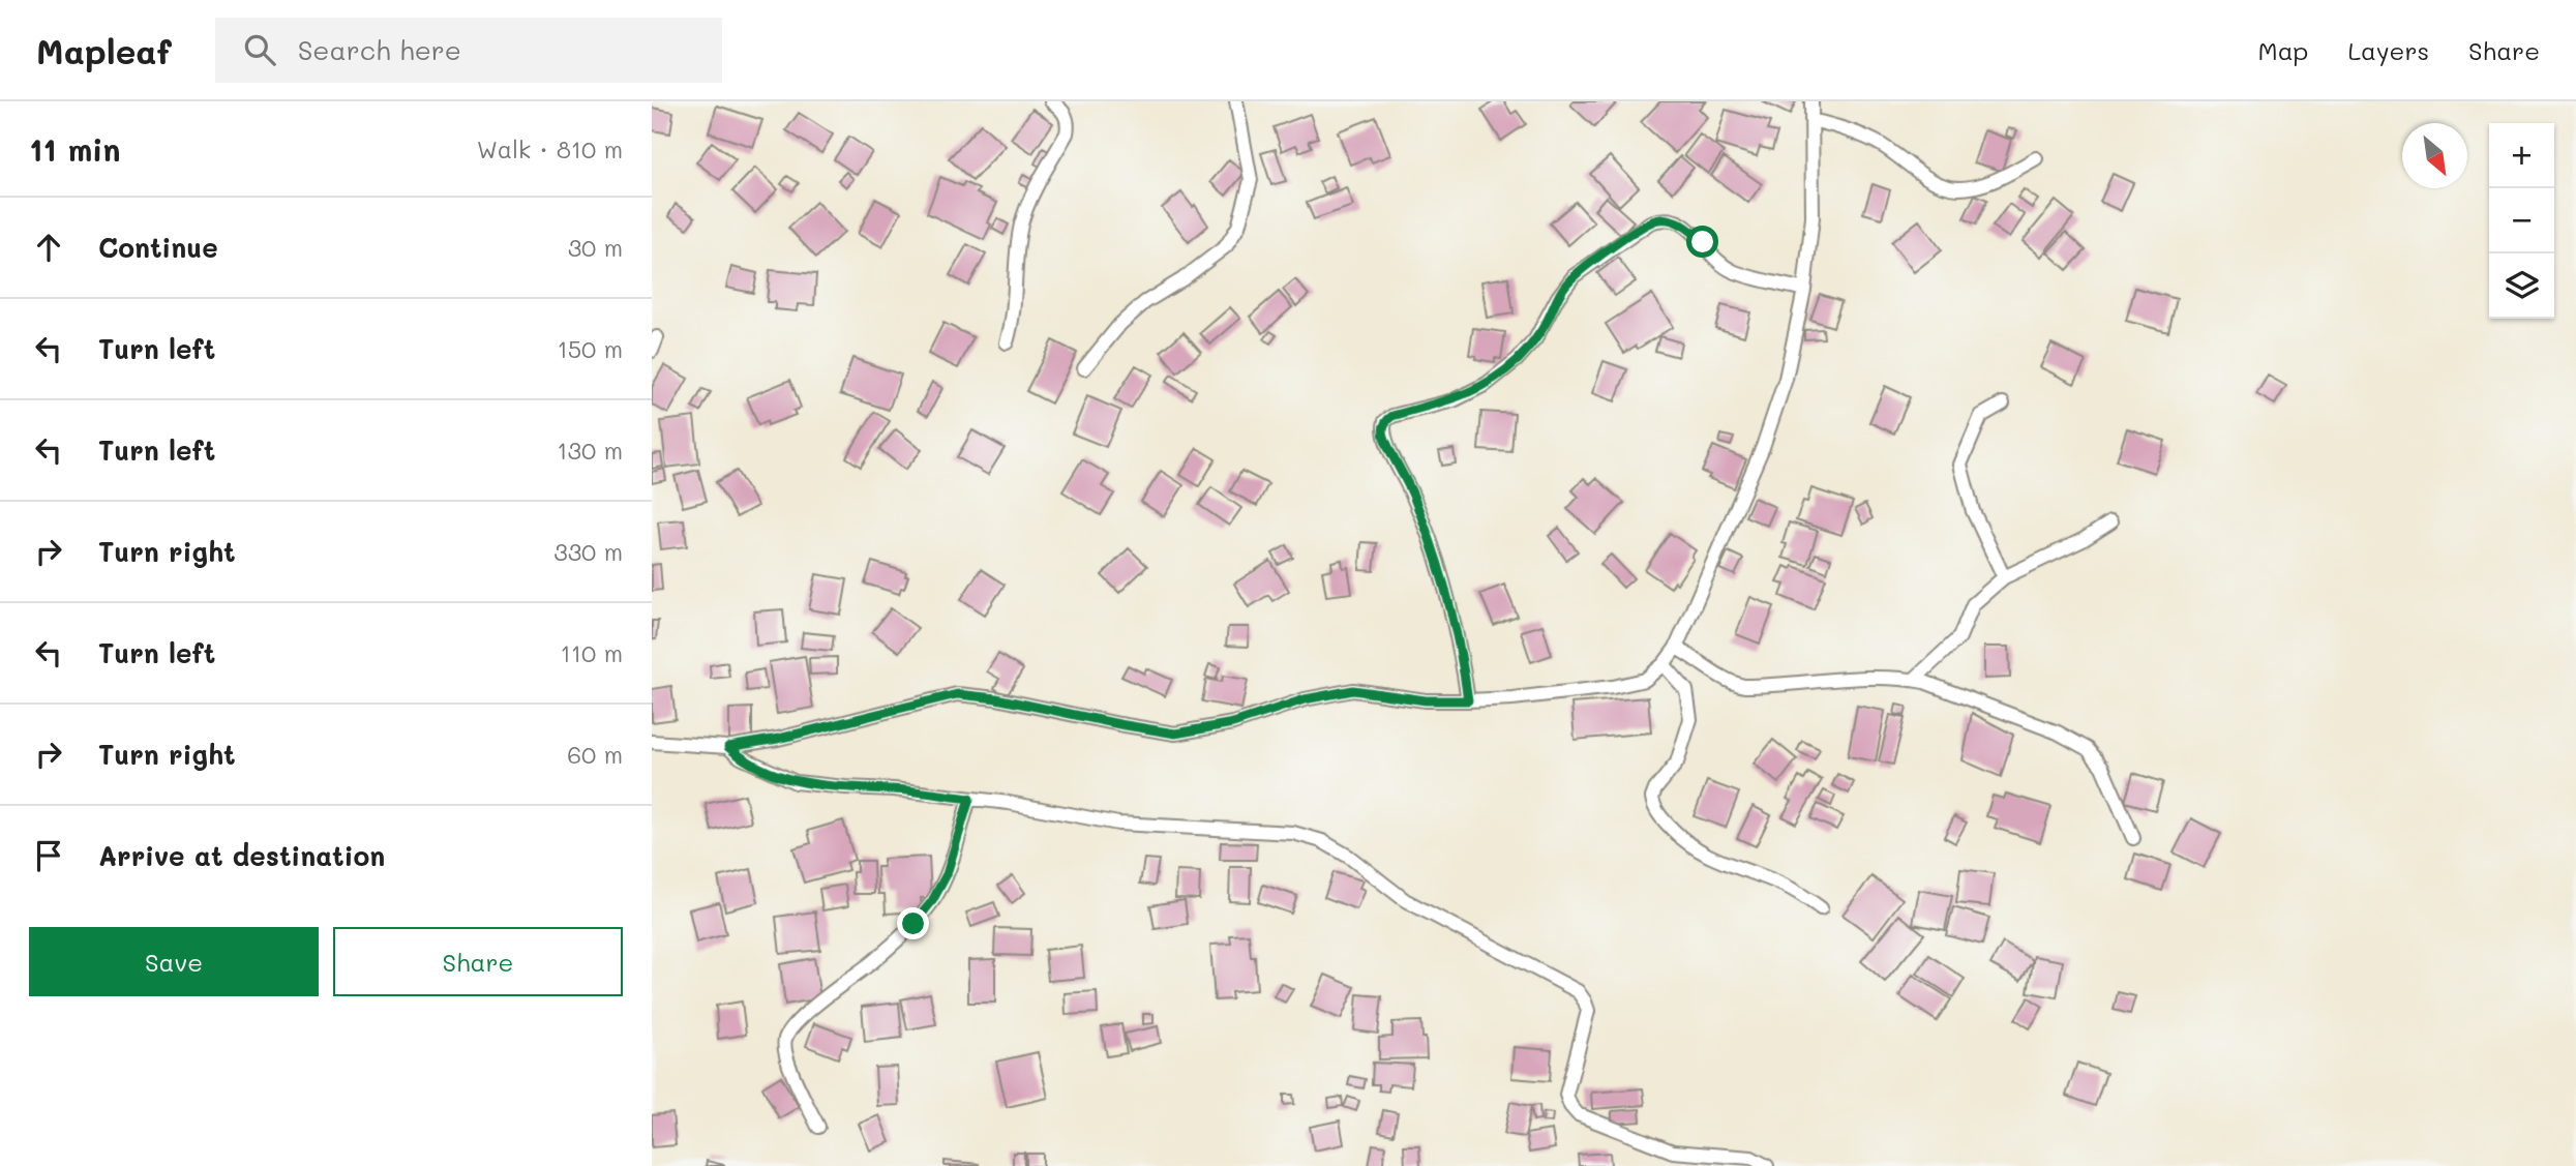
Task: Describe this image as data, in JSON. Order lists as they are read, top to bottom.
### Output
{
  "north": "bottom right",
  "page": {
    "header": "Mapleaf",
    "search": "Search here",
    "nav": ["Map", "Layers", "Share"],
    "heading": ["11 min", "Walk · 810 m"],
    "map_buttons": ["+", "−"],
    "list": [
      ["Continue", "30 m"],
      ["Turn left", "150 m"],
      ["Turn left", "130 m"],
      ["Turn right", "330 m"],
      ["Turn left", "110 m"],
      ["Turn right", "60 m"],
      "Arrive at destination"
    ],
    "buttons": ["Save", "Share"]
  }
}
